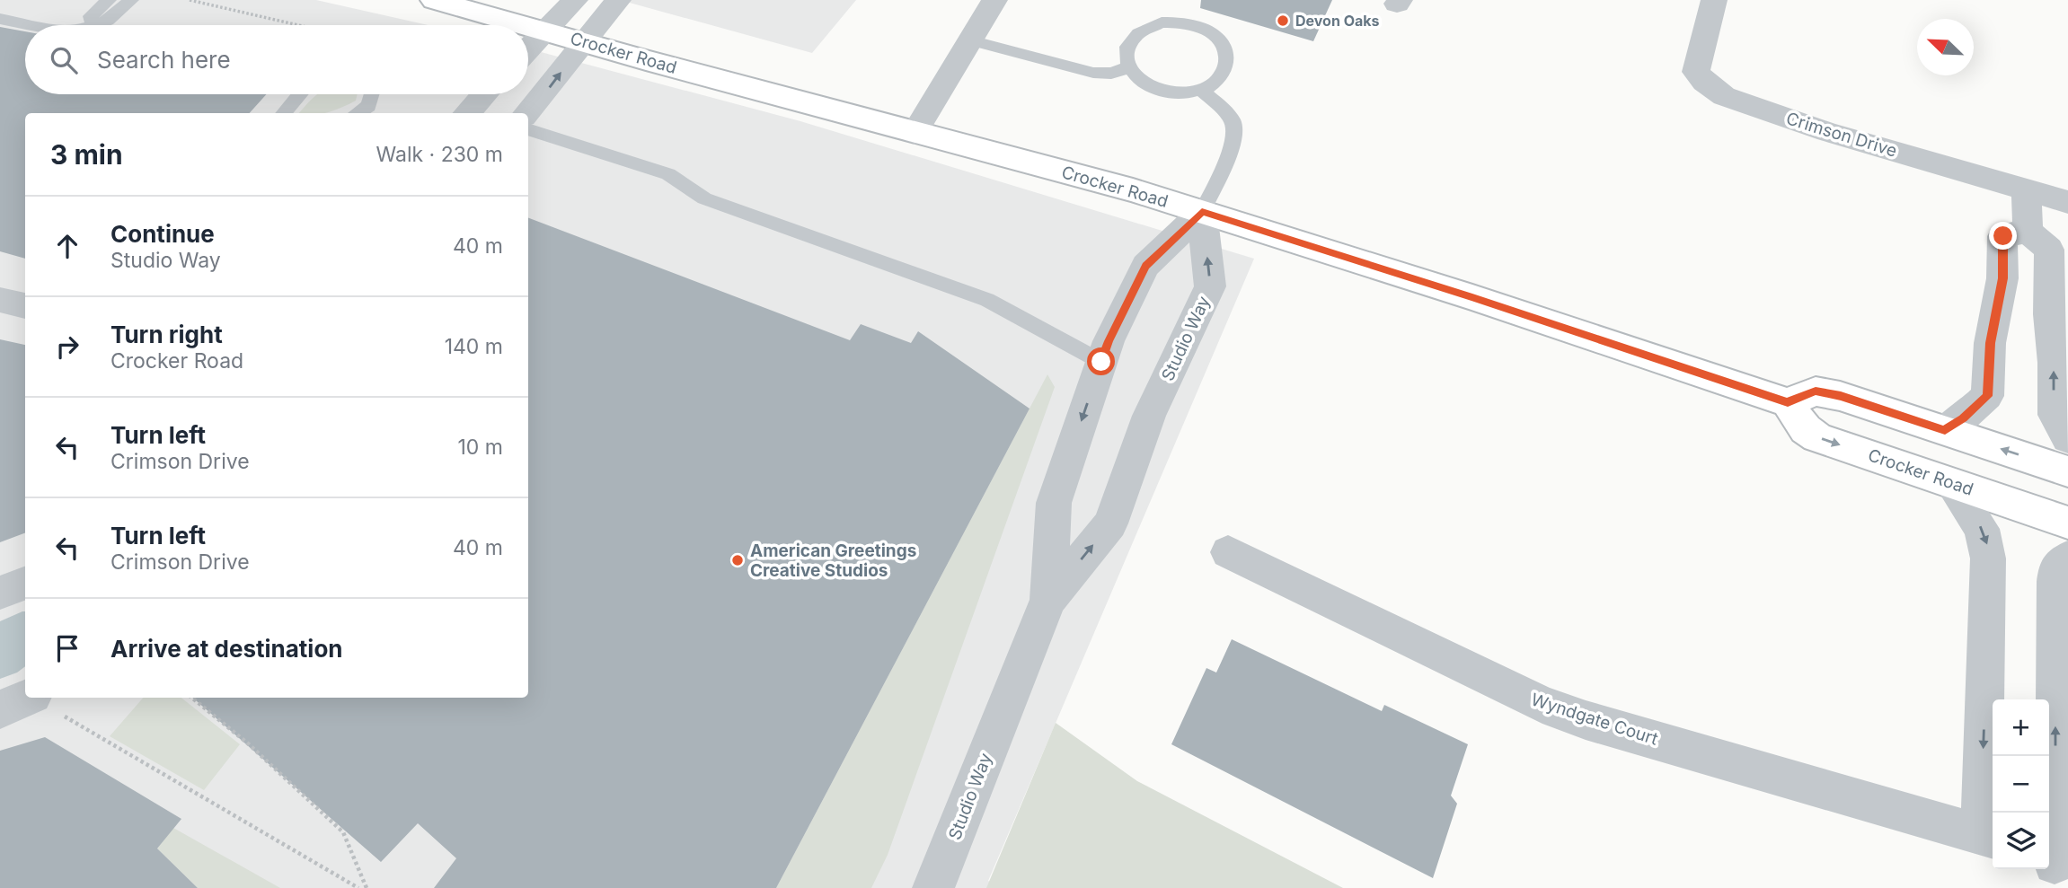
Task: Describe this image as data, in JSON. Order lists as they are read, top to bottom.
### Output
{
  "streets": {
    "main road": ["Crocker Road"],
    "street": ["Crimson Drive", "Studio Way", "Wyndgate Court"]
  },
  "crossings": [
    ["Crocker Road", "Studio Way"],
    ["Crocker Road", "Wyndgate Court"]
  ],
  "places": ["Devon Oaks", "American Greetings Creative Studios"],
  "north": "top left",
  "page": {
    "search": "Search here",
    "heading": ["3 min", "Walk · 230 m"],
    "list": [
      ["Continue", "Studio Way", "40 m"],
      ["Turn right", "Crocker Road", "140 m"],
      ["Turn left", "Crimson Drive", "10 m"],
      ["Turn left", "Crimson Drive", "40 m"],
      "Arrive at destination"
    ],
    "map_buttons": ["+", "−"]
  }
}
